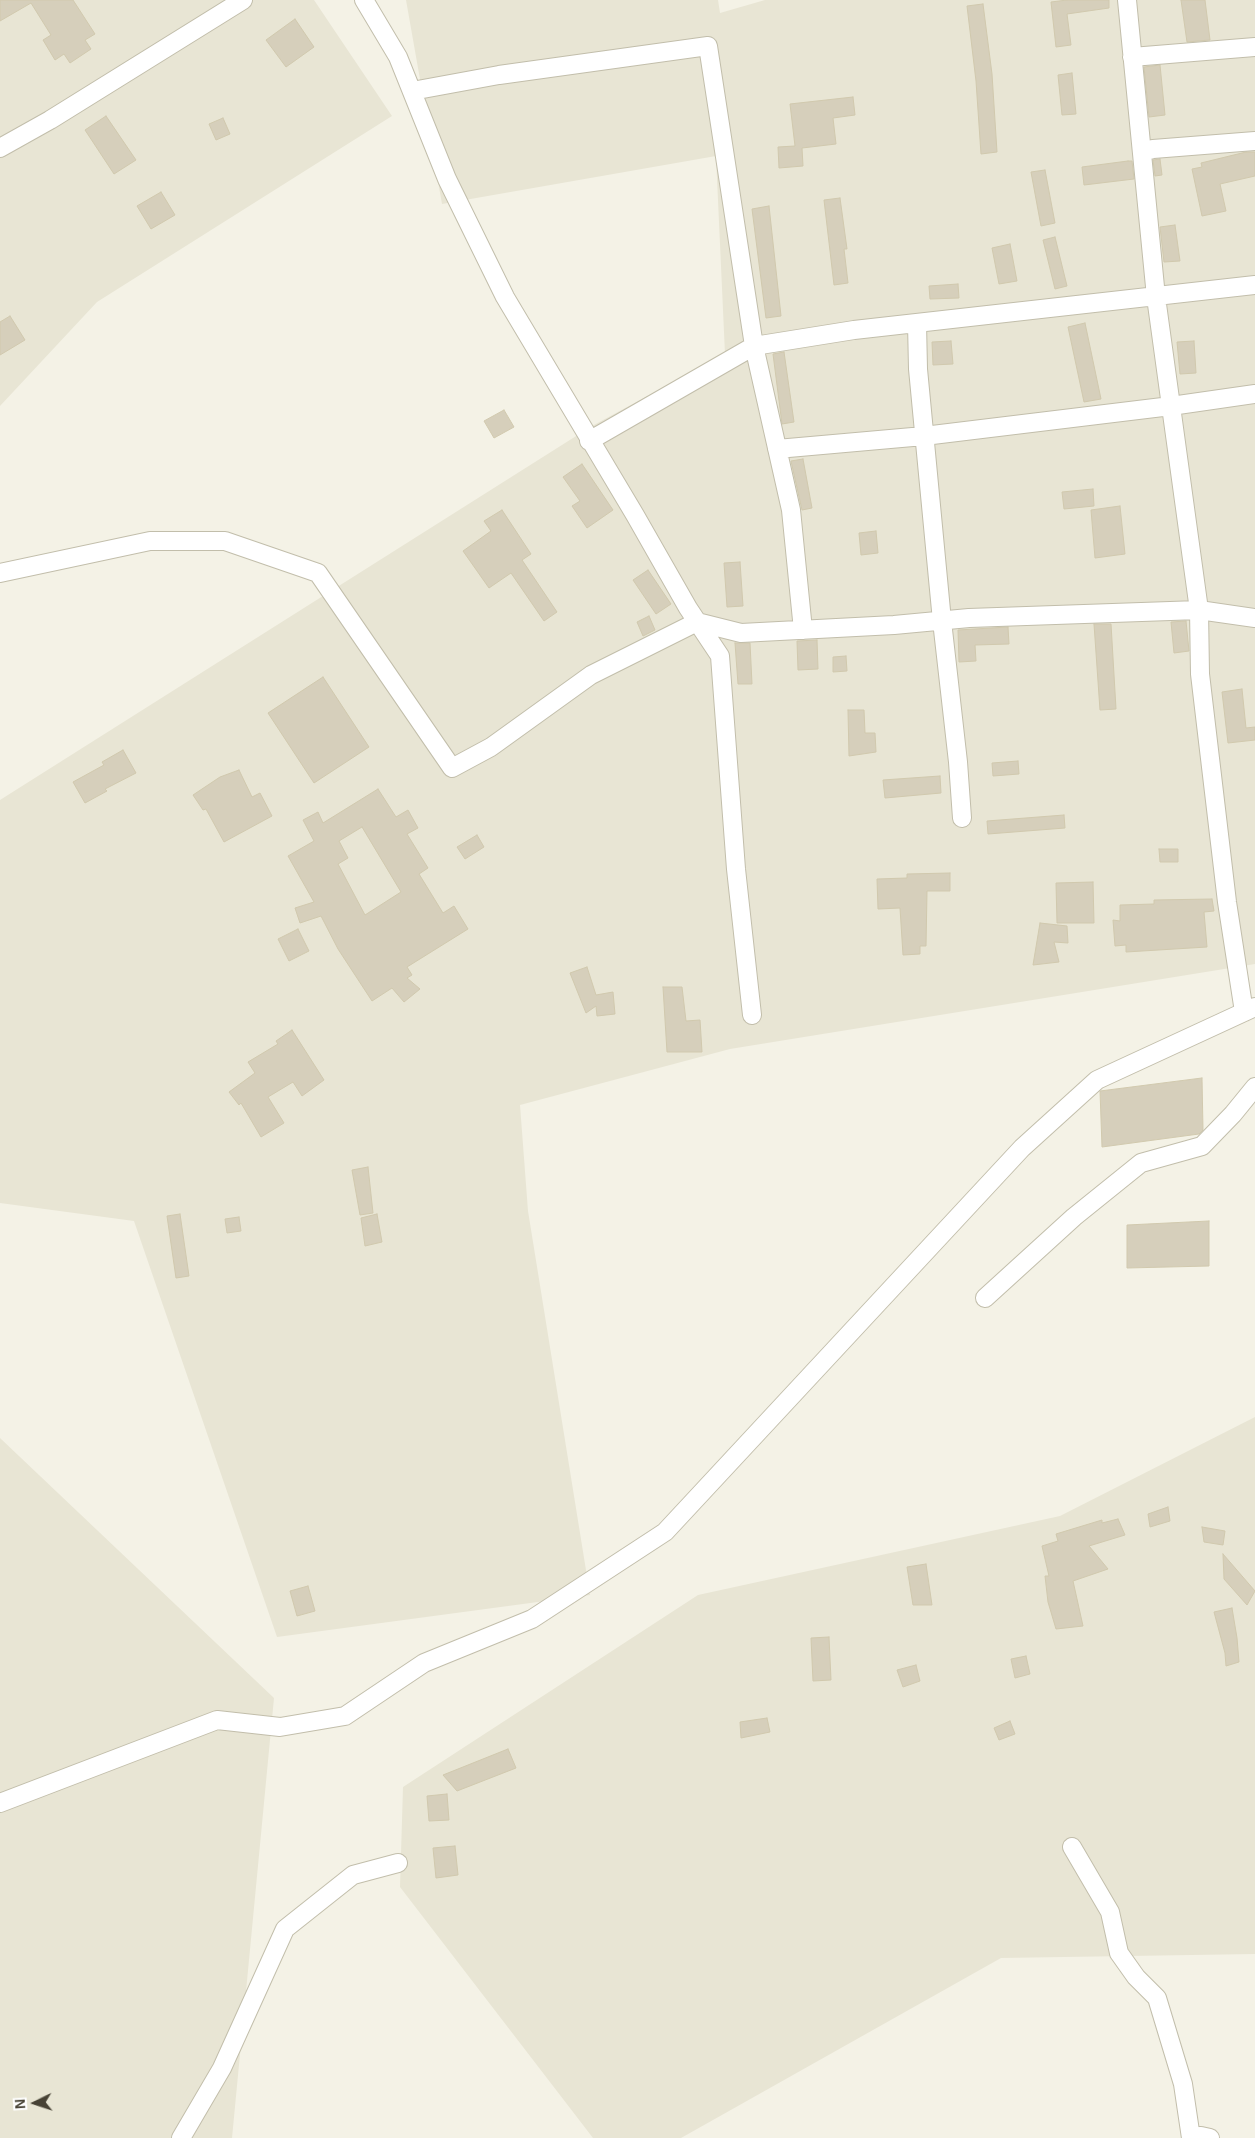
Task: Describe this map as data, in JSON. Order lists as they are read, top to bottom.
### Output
{
  "north": "left"
}
